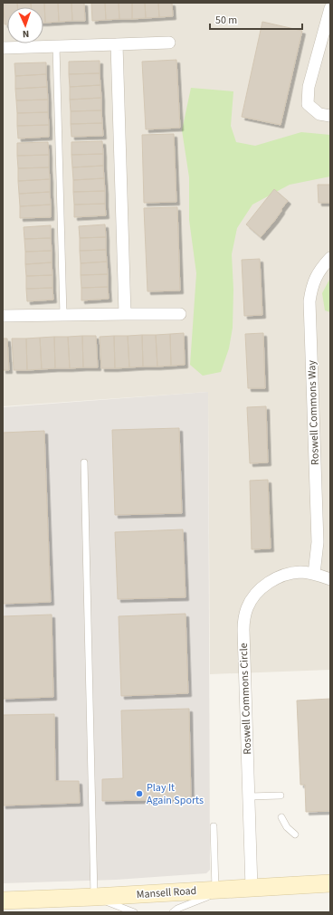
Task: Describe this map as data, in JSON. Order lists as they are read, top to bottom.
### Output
{
  "streets": {
    "main road": ["Mansell Road"],
    "street": ["Roswell Commons Way", "Roswell Commons Circle"]
  },
  "crossings": [
    ["Roswell Commons Way", "Roswell Commons Circle"],
    ["Roswell Commons Circle", "Mansell Road"]
  ],
  "places": ["Play It Again Sports"],
  "scale_bar": "50 m",
  "north": "bottom"
}
